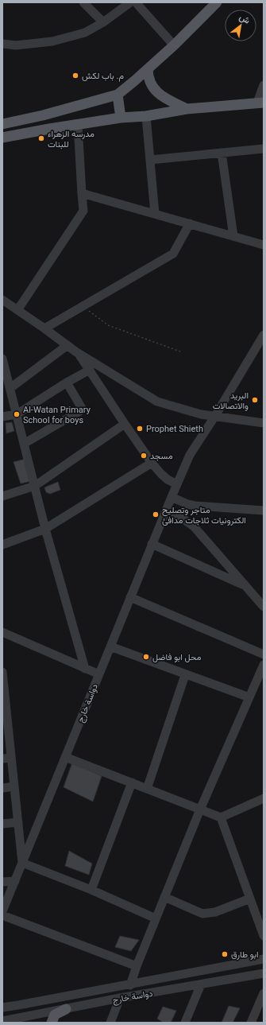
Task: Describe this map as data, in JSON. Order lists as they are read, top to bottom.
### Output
{
  "streets": {
    "street": ["دواسة خارج"]
  },
  "places": [
    "م. باب لكش",
    "مدرسه الزهراء للبنات",
    "البريد والاتصالات",
    "Al-Watan Primary School for boys",
    "Prophet Shieth",
    "مسجد",
    "متاجر وتصليح الكترونيات ثلاجات مدافئ",
    "محل ابو فاضل",
    "ابو طارق"
  ],
  "north": "top right"
}
